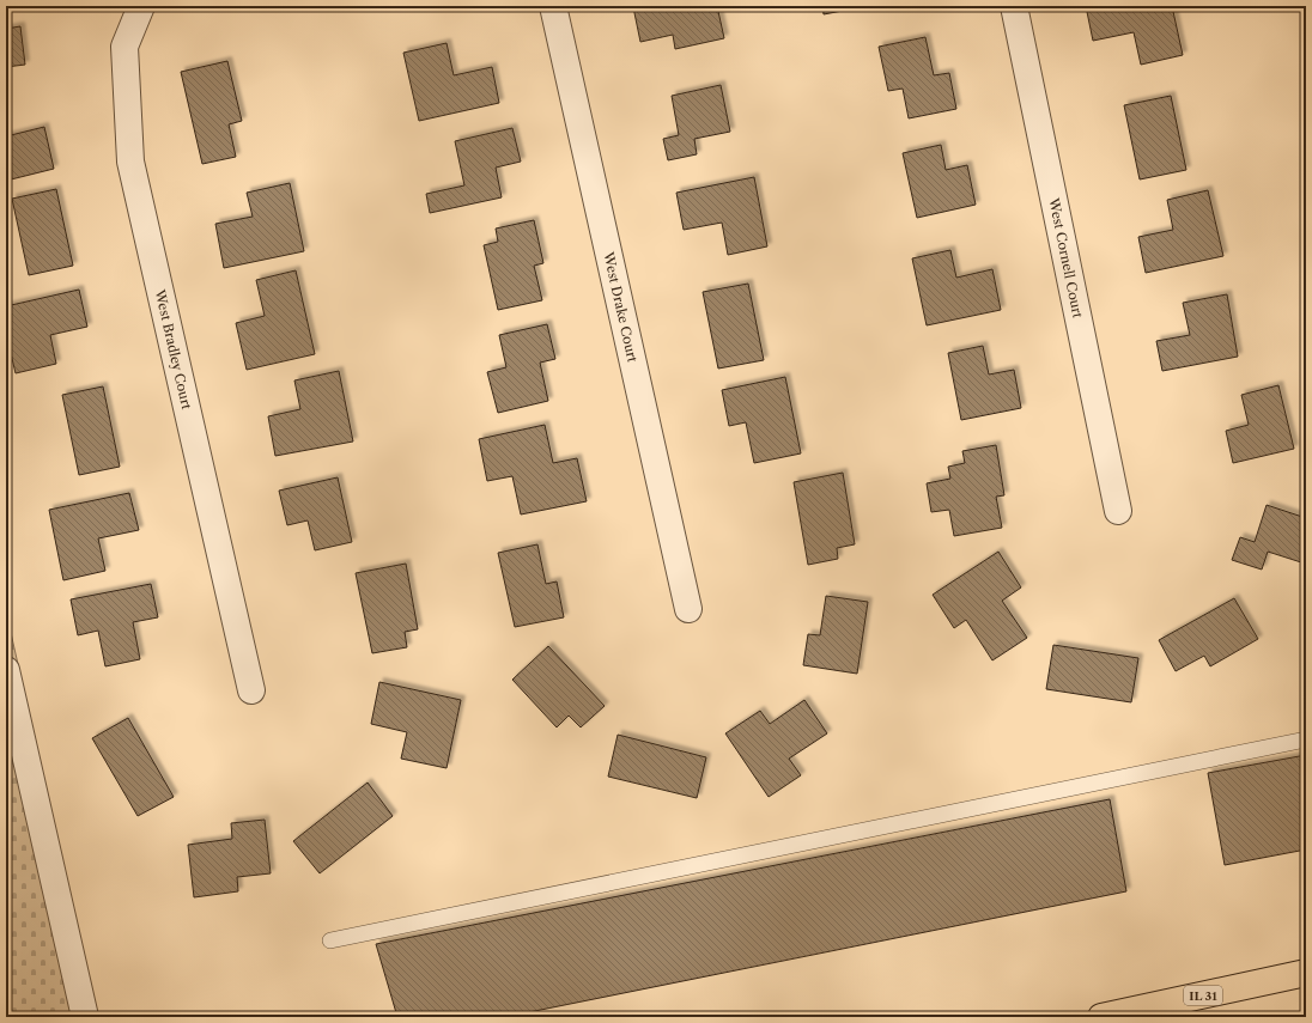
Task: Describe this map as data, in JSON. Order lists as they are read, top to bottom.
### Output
{
  "streets": {
    "main road": ["IL 31"],
    "street": ["West Cornell Court", "West Drake Court", "West Bradley Court"]
  }
}
